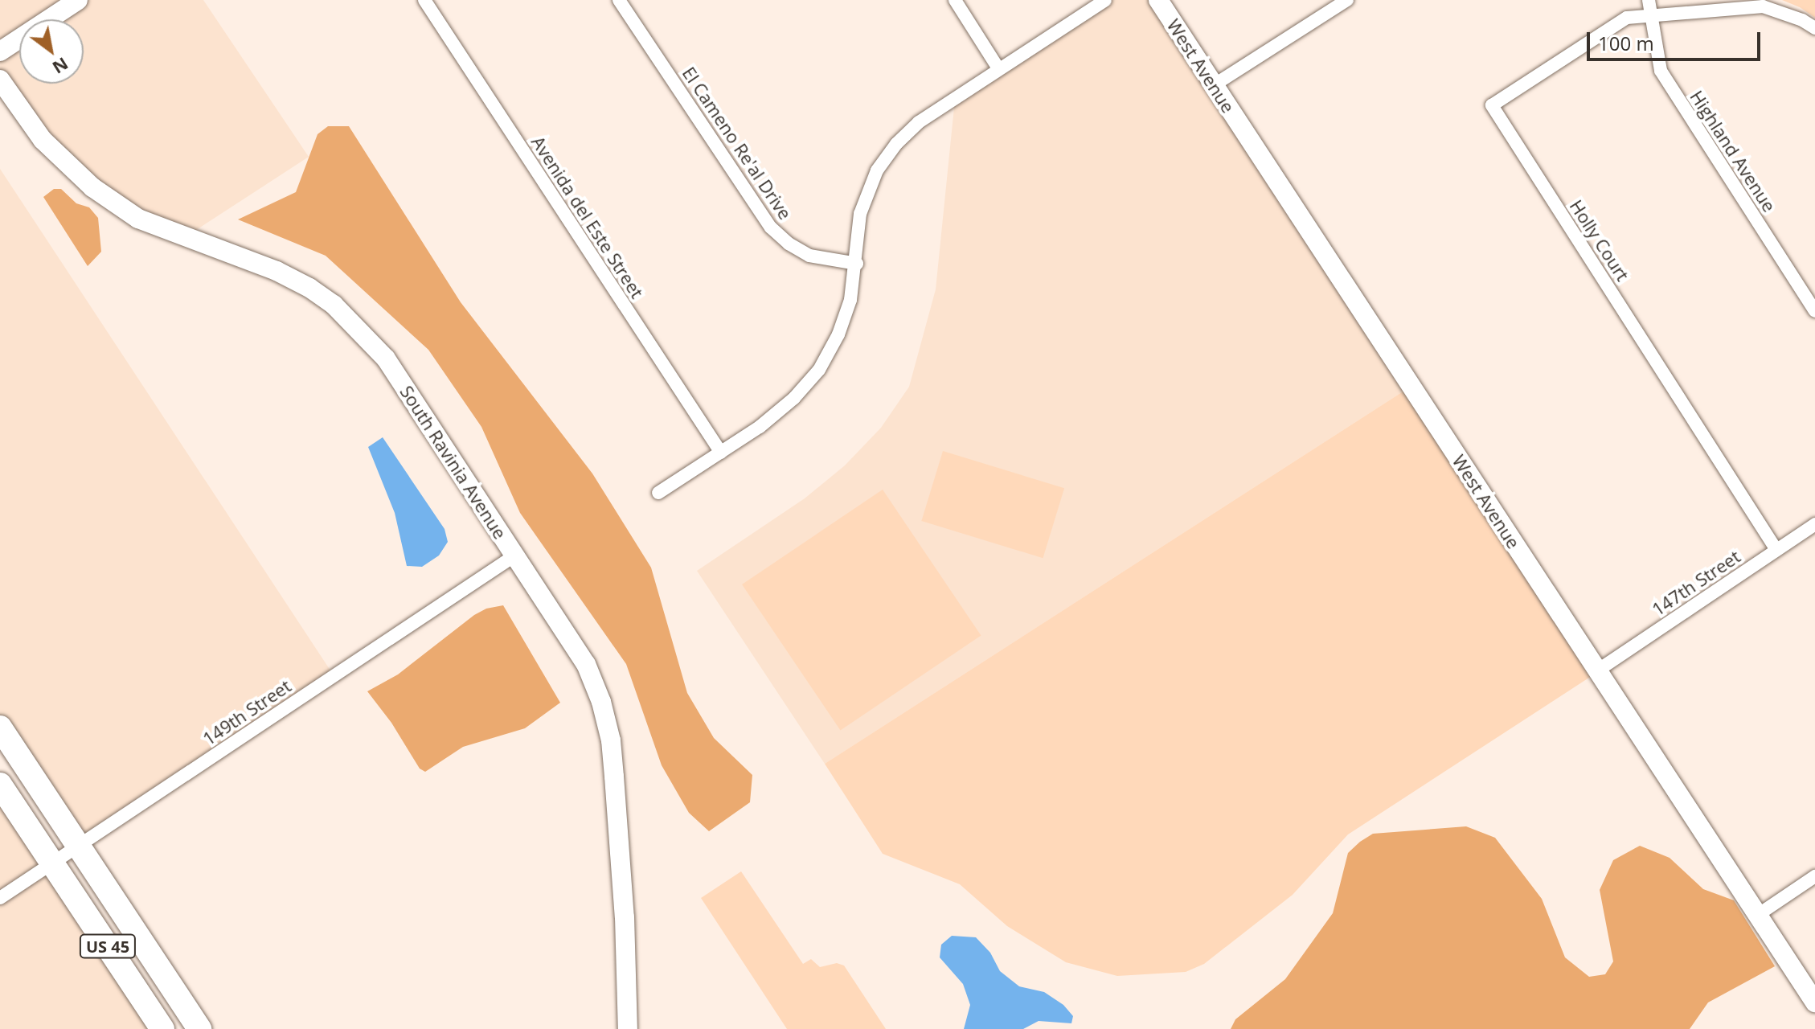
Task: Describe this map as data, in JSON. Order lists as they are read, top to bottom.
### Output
{
  "streets": {
    "highway": ["US 45"],
    "street": [
      "West Avenue",
      "El Cameno Re'al Drive",
      "Highland Avenue",
      "Avenida del Este Street",
      "Holly Court",
      "South Ravinia Avenue",
      "147th Street",
      "149th Street"
    ]
  },
  "crossings": [
    ["West Avenue", "147th Street"],
    ["Highland Avenue", "Holly Court"],
    ["Holly Court", "147th Street"],
    ["South Ravinia Avenue", "149th Street"],
    ["149th Street", "US 45"]
  ],
  "scale_bar": "100 m",
  "north": "bottom right"
}
